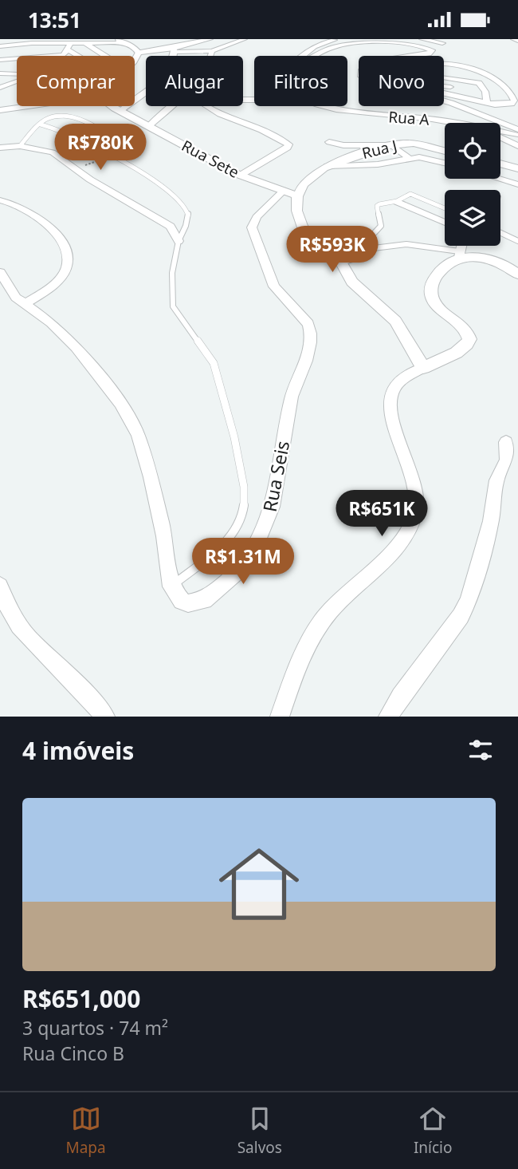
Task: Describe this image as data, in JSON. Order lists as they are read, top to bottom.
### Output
{
  "streets": {
    "street": [
      "Rua A",
      "Rua J",
      "Rua Sete",
      "Rua Seis"
    ]
  },
  "crossings": [
    ["Rua Sete", "Rua Seis"]
  ],
  "page": {
    "status": "13:51",
    "chip": [
      "Comprar",
      "Alugar",
      "Filtros",
      "Novo"
    ],
    "price": [
      "R$780K",
      "R$593K",
      "R$651K",
      "R$1.31M"
    ],
    "heading": "4 imóveis",
    "list": [
      {
        "name": "R$651,000",
        "note": "3 quartos · 74 m² · Rua Cinco B"
      }
    ],
    "tabs": ["Mapa", "Salvos", "Início"]
  }
}
